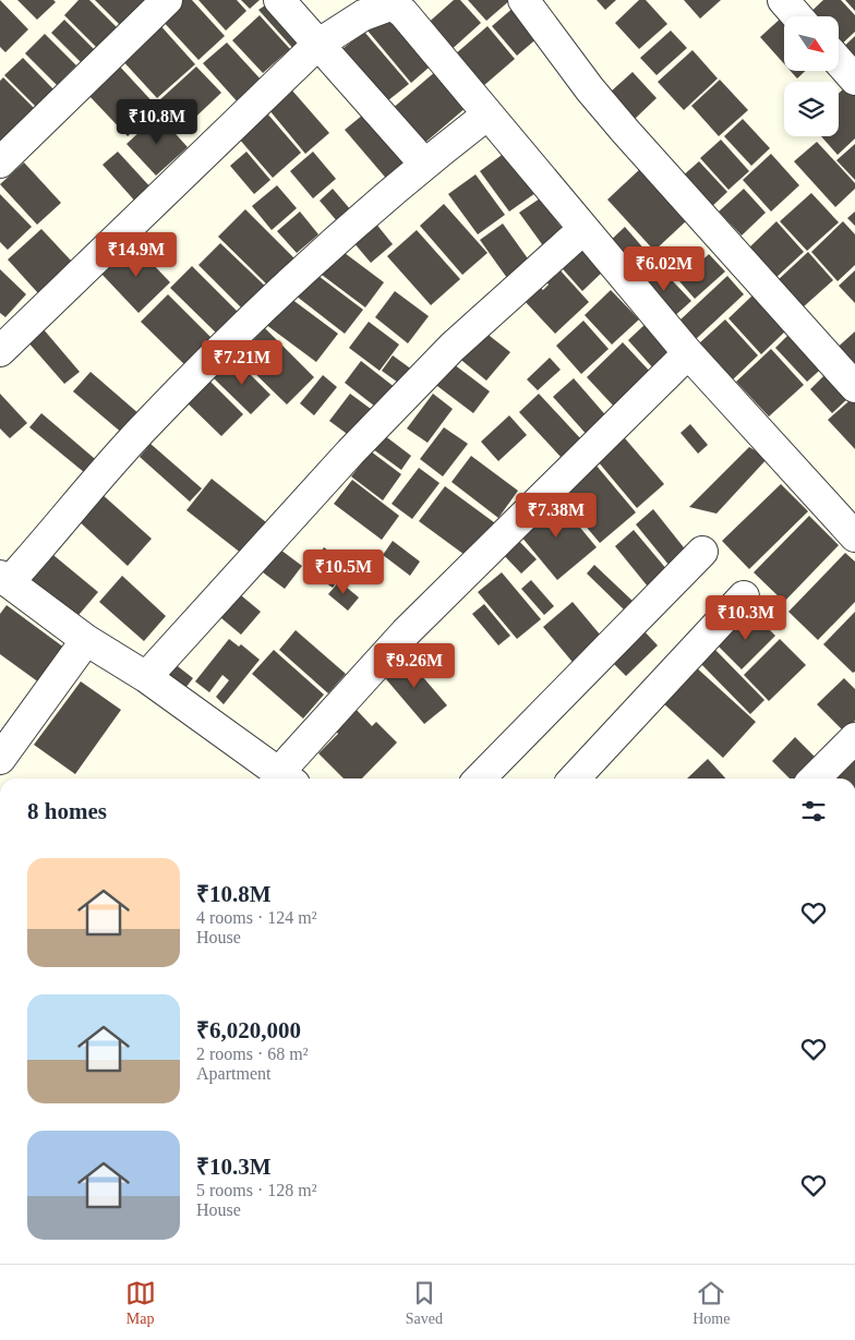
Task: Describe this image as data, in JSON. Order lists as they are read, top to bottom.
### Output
{
  "north": "bottom right",
  "page": {
    "price": [
      "₹10.8M",
      "₹14.9M",
      "₹6.02M",
      "₹7.21M",
      "₹7.38M",
      "₹10.5M",
      "₹10.3M",
      "₹9.26M"
    ],
    "heading": "8 homes",
    "list": [
      {
        "name": "₹10.8M",
        "note": "4 rooms · 124 m² · House"
      },
      {
        "name": "₹6,020,000",
        "note": "2 rooms · 68 m² · Apartment"
      },
      {
        "name": "₹10.3M",
        "note": "5 rooms · 128 m² · House"
      }
    ],
    "tabs": ["Map", "Saved", "Home"]
  }
}
